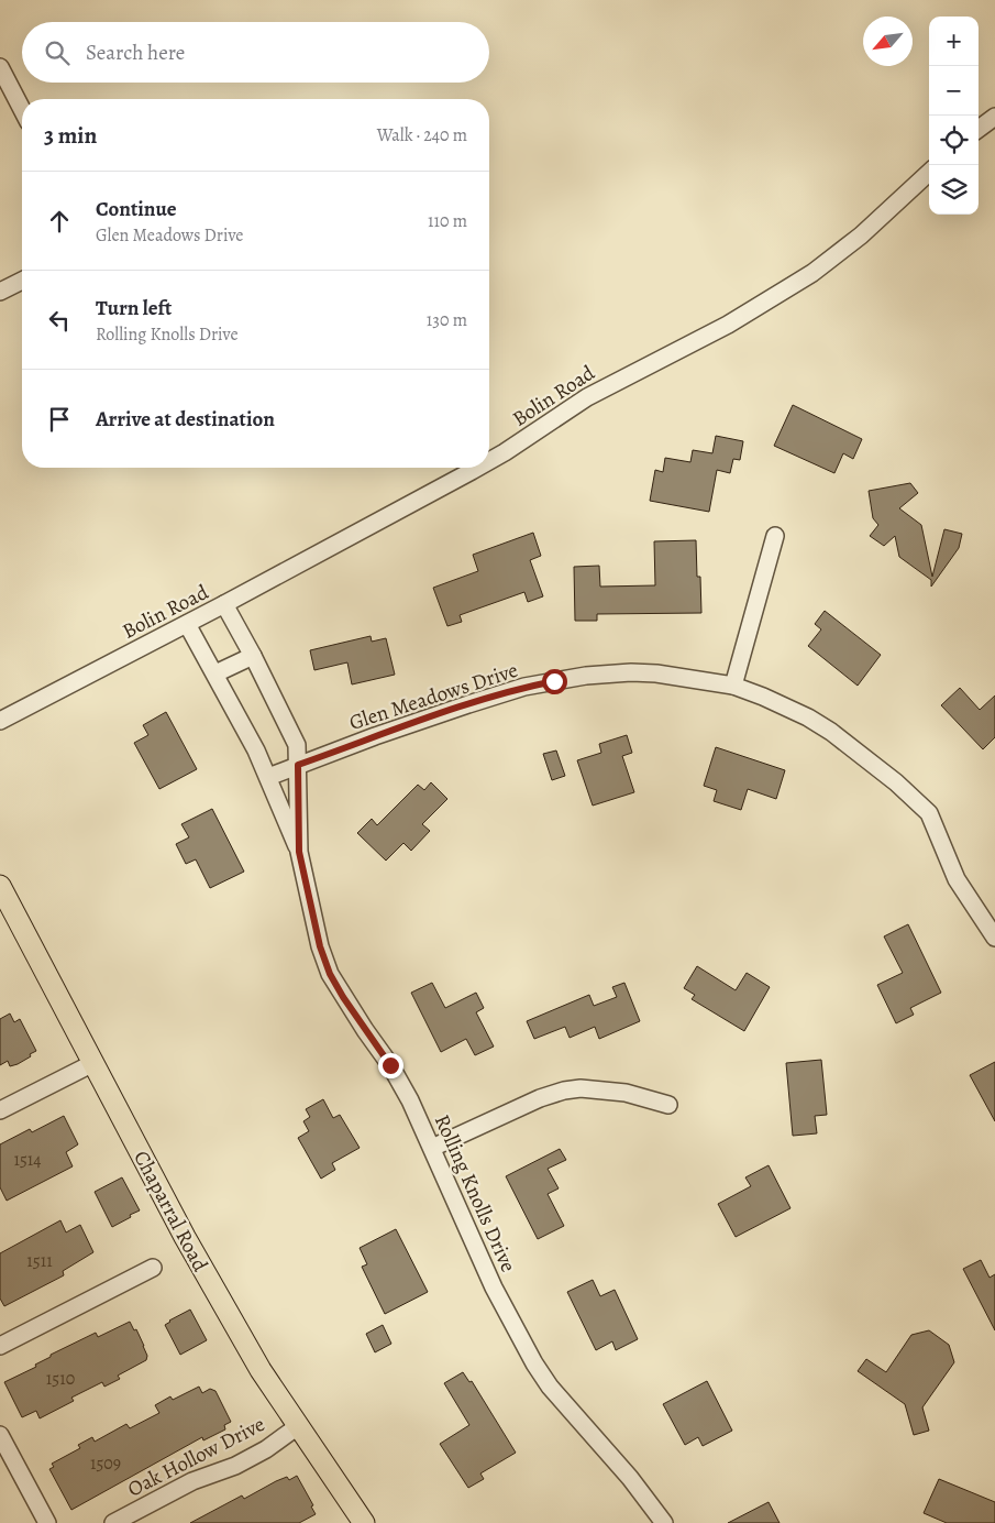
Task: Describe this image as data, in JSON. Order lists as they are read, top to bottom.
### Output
{
  "streets": {
    "main road": ["Chaparral Road"],
    "street": [
      "Bolin Road",
      "Glen Meadows Drive",
      "Rolling Knolls Drive",
      "Oak Hollow Drive"
    ]
  },
  "crossings": [
    ["Bolin Road", "Rolling Knolls Drive"],
    ["Glen Meadows Drive", "Rolling Knolls Drive"],
    ["Chaparral Road", "Oak Hollow Drive"]
  ],
  "house_numbers": [
    "1514",
    "1511",
    "1510",
    "1509"
  ],
  "north": "bottom left",
  "page": {
    "map_buttons": ["+", "−"],
    "search": "Search here",
    "heading": ["3 min", "Walk · 240 m"],
    "list": [
      ["Continue", "Glen Meadows Drive", "110 m"],
      ["Turn left", "Rolling Knolls Drive", "130 m"],
      "Arrive at destination"
    ]
  }
}
